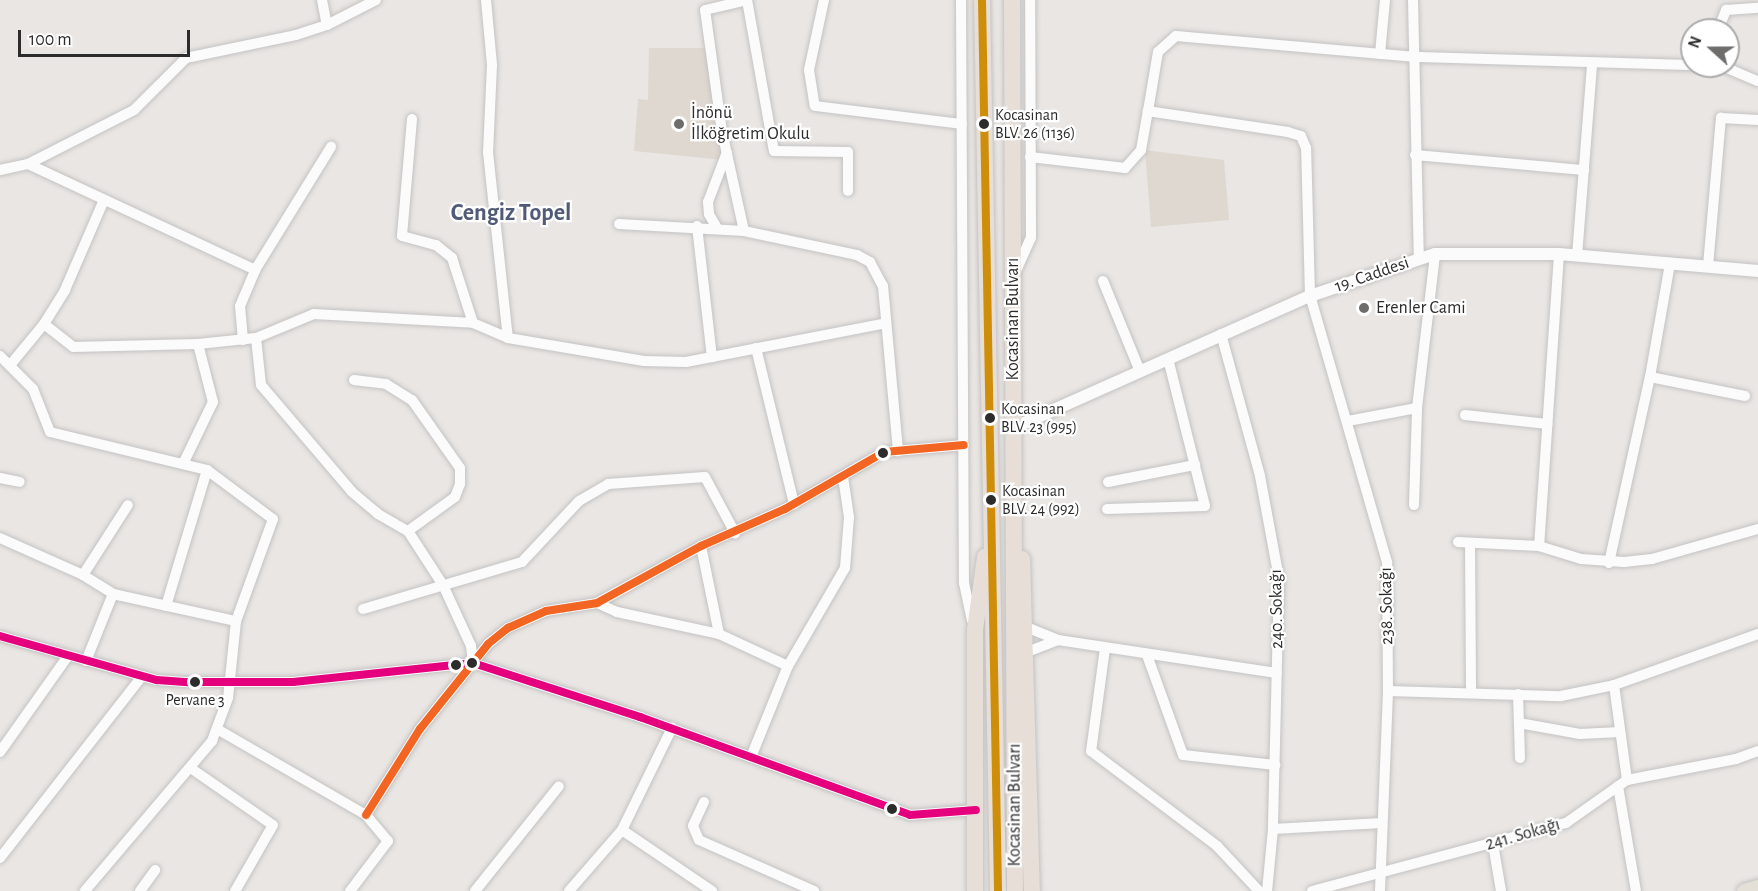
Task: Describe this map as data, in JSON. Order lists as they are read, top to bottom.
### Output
{
  "streets": {
    "highway": ["Kocasinan Bulvarı"],
    "street": [
      "19. Caddesi",
      "238. Sokağı",
      "240. Sokağı",
      "241. Sokağı"
    ]
  },
  "crossings": [
    ["19. Caddesi", "Kocasinan Bulvarı"],
    ["19. Caddesi", "238. Sokağı"],
    ["19. Caddesi", "240. Sokağı"],
    ["238. Sokağı", "241. Sokağı"]
  ],
  "districts": ["Cengiz Topel"],
  "places": [
    "İnönü İlköğretim Okulu",
    "Kocasinan BLV. 26 (1136)",
    "Erenler Cami",
    "Kocasinan BLV. 23 (995)",
    "Kocasinan BLV. 24 (992)",
    "Pervane 3"
  ],
  "scale_bar": "100 m",
  "north": "left"
}
